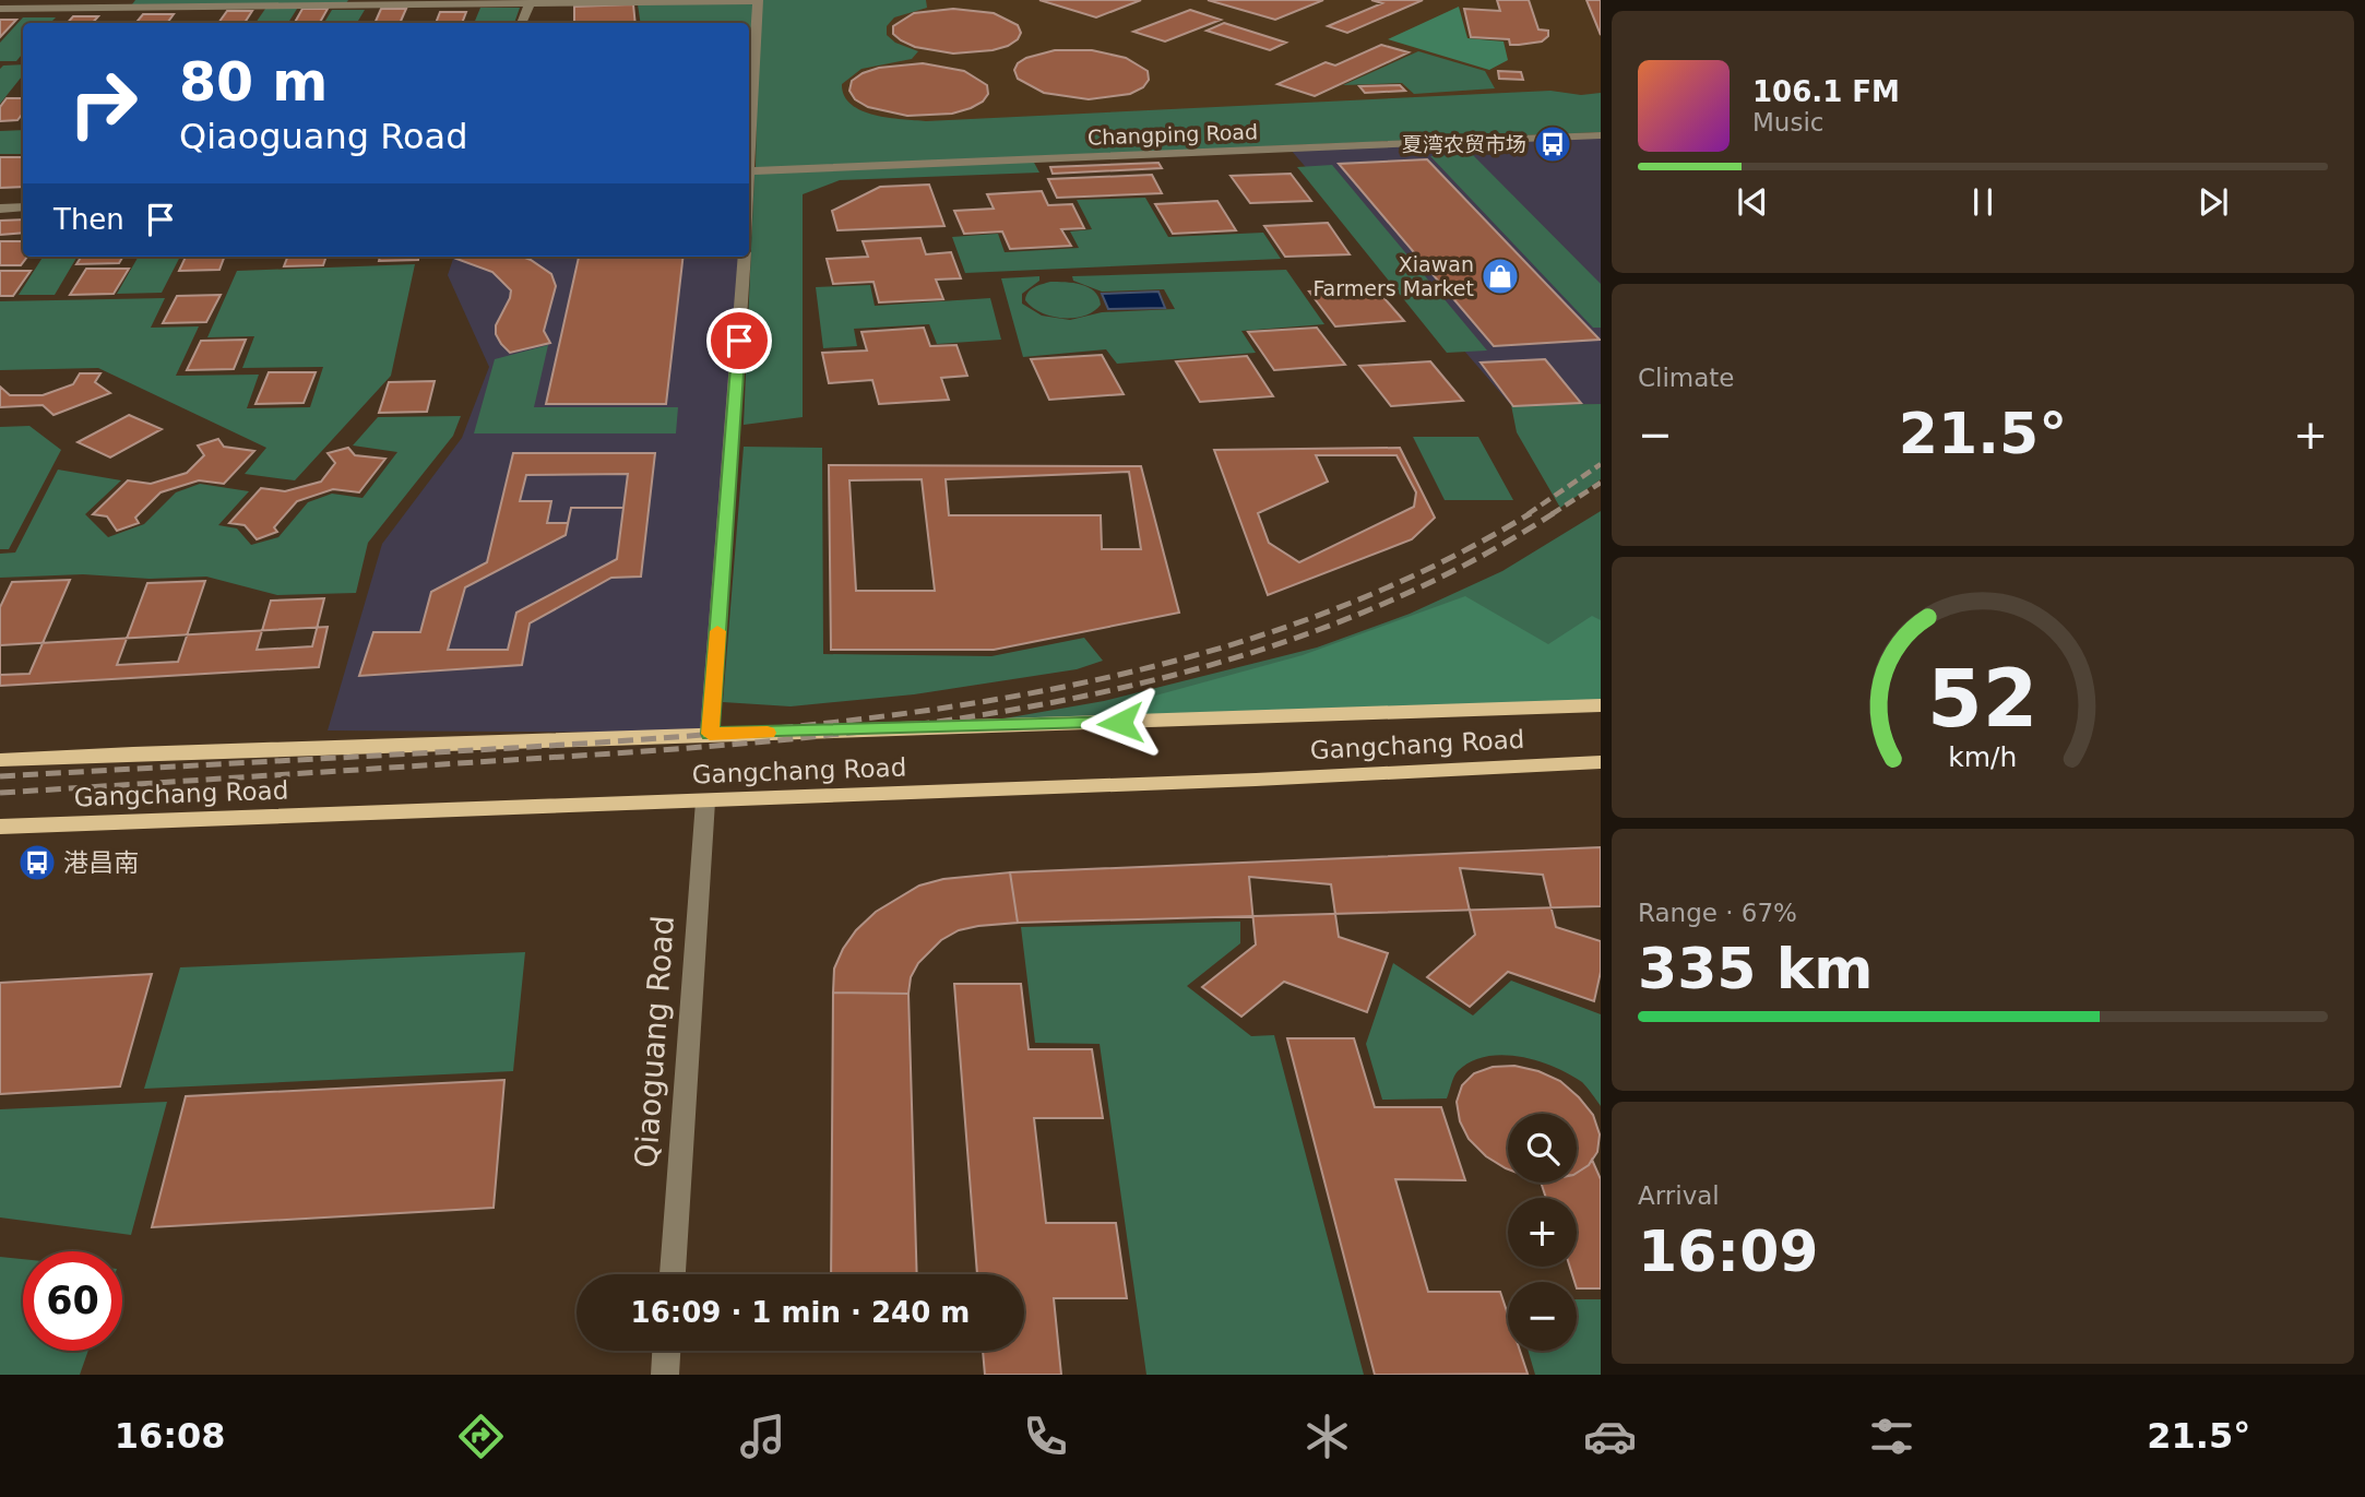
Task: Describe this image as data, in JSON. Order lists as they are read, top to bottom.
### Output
{
  "streets": {
    "main road": ["Gangchang Road"],
    "street": ["Changping Road", "Qiaoguang Road"]
  },
  "crossings": [
    ["Gangchang Road", "Qiaoguang Road"]
  ],
  "places": {
    "bus stop": ["夏湾农贸市场", "港昌南"],
    "shop": ["Xiawan Farmers Market"]
  },
  "page": {
    "turn": ["80 m", "Qiaoguang Road"],
    "song": ["106.1 FM", "Music"],
    "then": "Then",
    "tile": [
      "Climate",
      ["Range · 67%", "335 km"],
      ["Arrival", "16:09"]
    ],
    "heat": ["−", "21.5°", "+"],
    "map_buttons": ["+", "−"],
    "limit": "60",
    "trip": "16:09 · 1 min · 240 m",
    "tabs": ["16:08", "21.5°"],
    "gauge": ["52", "km/h"]
  }
}
